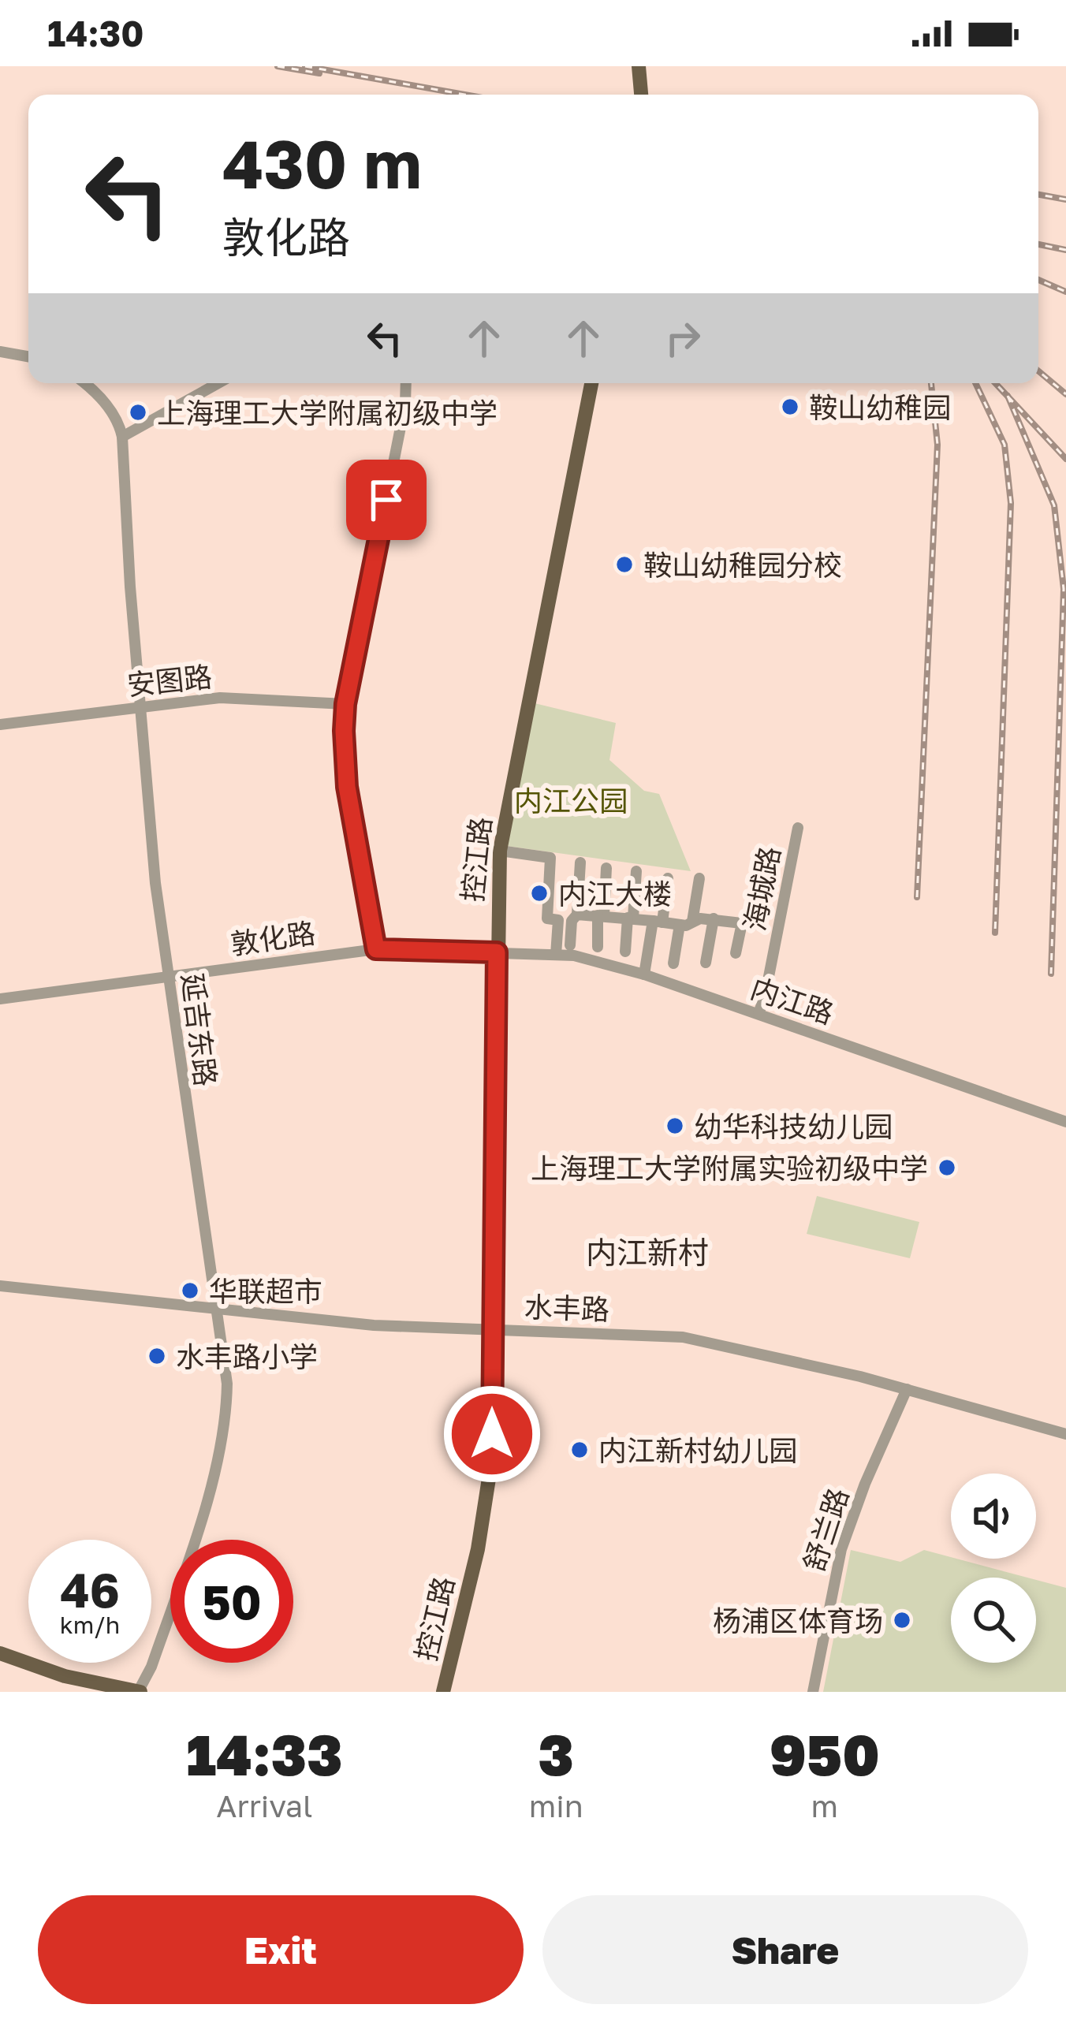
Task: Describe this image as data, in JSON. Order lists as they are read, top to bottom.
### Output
{
  "streets": {
    "main road": ["控江路"],
    "street": [
      "安图路",
      "海城路",
      "敦化路",
      "内江路",
      "延吉东路",
      "水丰路",
      "舒兰路"
    ]
  },
  "crossings": [
    ["安图路", "延吉东路"],
    ["控江路", "敦化路"],
    ["控江路", "内江路"],
    ["控江路", "水丰路"],
    ["海城路", "内江路"],
    ["敦化路", "内江路"],
    ["敦化路", "延吉东路"],
    ["延吉东路", "水丰路"],
    ["水丰路", "舒兰路"]
  ],
  "districts": ["内江新村"],
  "parks": ["内江公园"],
  "places": [
    "鞍山幼稚园",
    "上海理工大学附属初级中学",
    "鞍山幼稚园分校",
    "内江大楼",
    "幼华科技幼儿园",
    "上海理工大学附属实验初级中学",
    "华联超市",
    "水丰路小学",
    "内江新村幼儿园",
    "杨浦区体育场"
  ],
  "page": {
    "status": "14:30",
    "turn": ["430 m", "敦化路"],
    "speed": "46 km/h",
    "limit": "50",
    "eta": [
      "14:33",
      "Arrival",
      "3",
      "min",
      "950",
      "m"
    ],
    "buttons": ["Exit", "Share"]
  }
}
